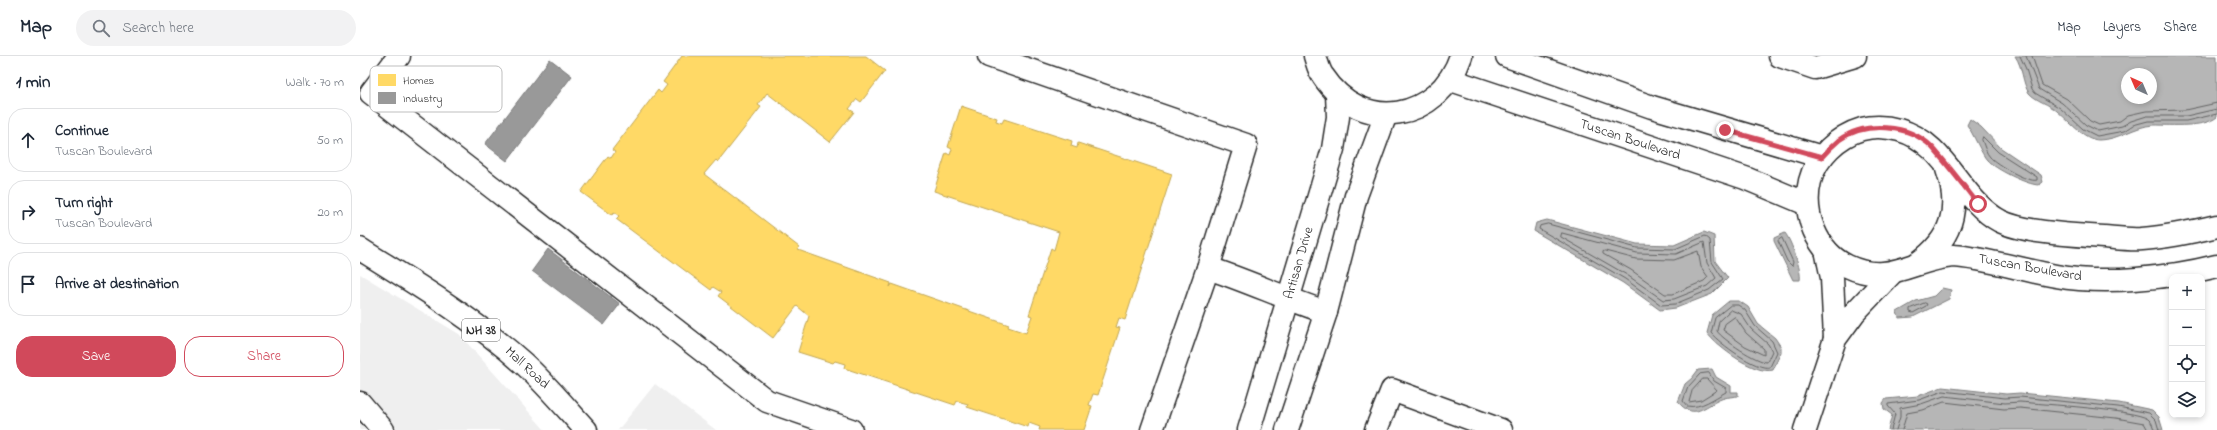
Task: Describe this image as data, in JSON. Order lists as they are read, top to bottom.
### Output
{
  "streets": {
    "main road": [
      "Tuscan Boulevard",
      "Artisan Drive",
      "NH 38",
      "Mall Road"
    ]
  },
  "legend": ["Homes", "Industry"],
  "north": "top left",
  "page": {
    "header": "Map",
    "search": "Search here",
    "nav": ["Map", "Layers", "Share"],
    "heading": ["1 min", "Walk · 70 m"],
    "list": [
      ["Continue", "Tuscan Boulevard", "50 m"],
      ["Turn right", "Tuscan Boulevard", "20 m"],
      "Arrive at destination"
    ],
    "map_buttons": ["+", "−"],
    "buttons": ["Save", "Share"]
  }
}
